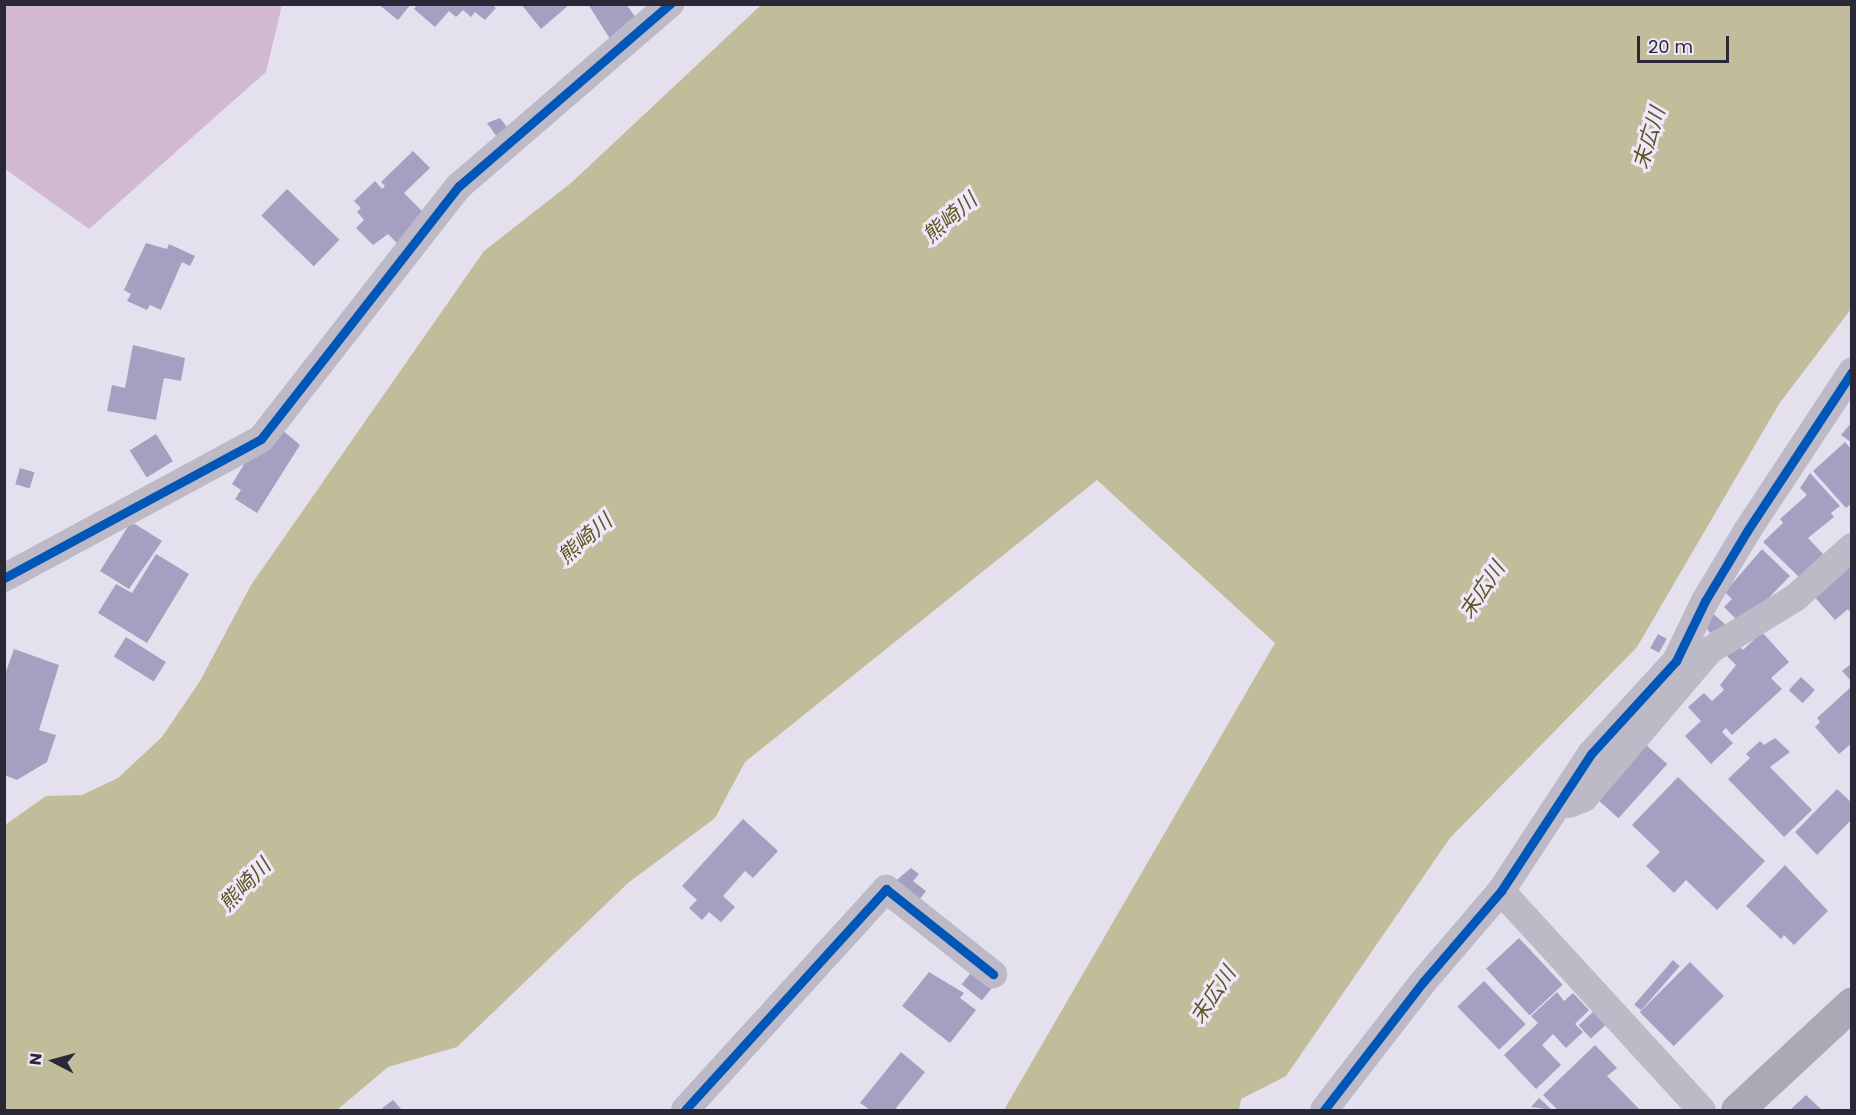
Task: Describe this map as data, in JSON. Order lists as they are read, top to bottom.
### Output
{
  "water": ["末広川", "熊崎川"],
  "scale_bar": "20 m",
  "north": "left"
}
